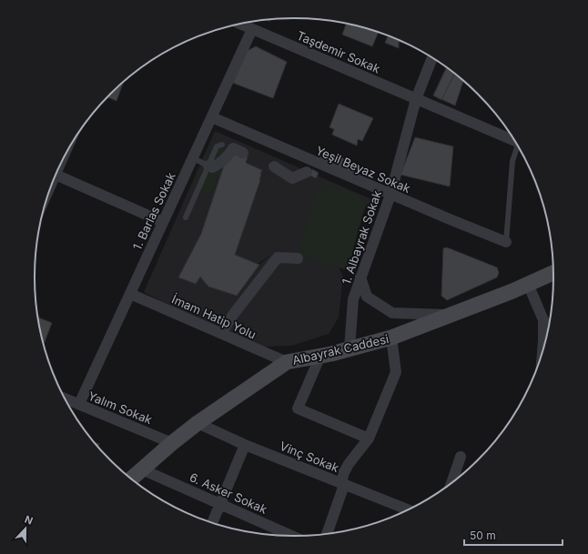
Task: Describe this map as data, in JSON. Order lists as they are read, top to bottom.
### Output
{
  "streets": {
    "street": [
      "Taşdemir Sokak",
      "Yeşil Beyaz Sokak",
      "1. Barlas Sokak",
      "1. Albayrak Sokak",
      "İmam Hatip Yolu",
      "Albayrak Caddesi",
      "Yalım Sokak",
      "Vinç Sokak",
      "6. Asker Sokak"
    ]
  },
  "crossings": [
    ["Taşdemir Sokak", "1. Barlas Sokak"],
    ["Taşdemir Sokak", "1. Albayrak Sokak"],
    ["Yeşil Beyaz Sokak", "1. Barlas Sokak"],
    ["Yeşil Beyaz Sokak", "1. Albayrak Sokak"],
    ["1. Barlas Sokak", "İmam Hatip Yolu"],
    ["1. Barlas Sokak", "Yalım Sokak"],
    ["1. Albayrak Sokak", "Albayrak Caddesi"],
    ["İmam Hatip Yolu", "Albayrak Caddesi"],
    ["Albayrak Caddesi", "Yalım Sokak"],
    ["Albayrak Caddesi", "Vinç Sokak"],
    ["Albayrak Caddesi", "6. Asker Sokak"]
  ],
  "scale_bar": "50 m",
  "north": "top"
}
